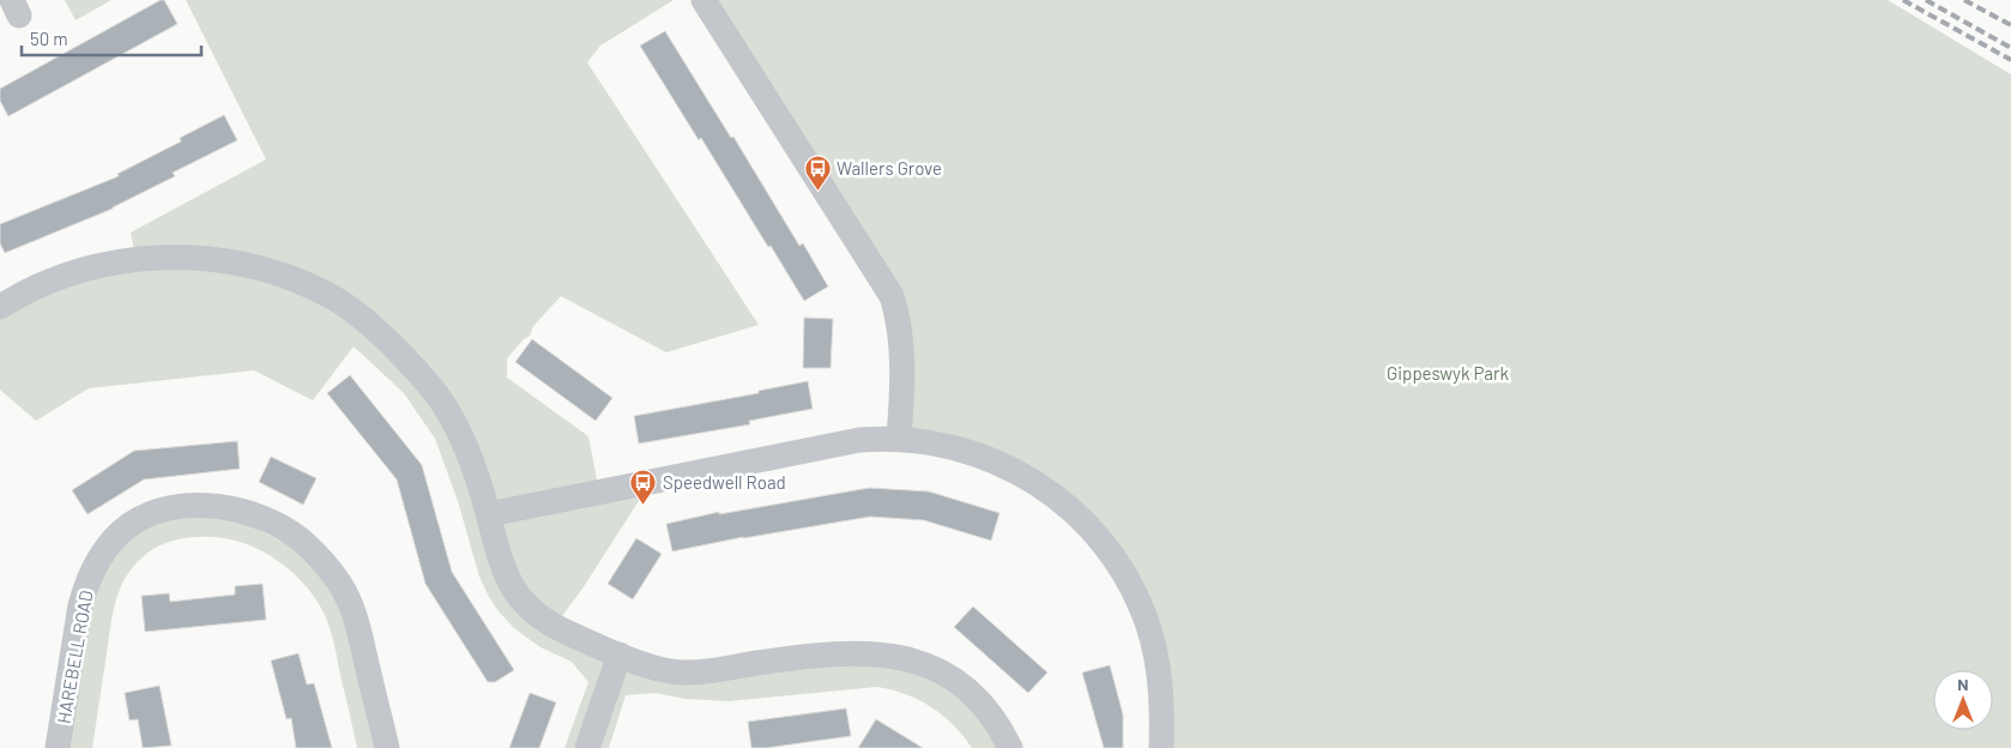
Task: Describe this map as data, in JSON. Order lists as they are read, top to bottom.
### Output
{
  "streets": {
    "street": ["HAREBELL ROAD"]
  },
  "parks": ["Gippeswyk Park"],
  "places": {
    "bus stop": ["Wallers Grove", "Speedwell Road"]
  },
  "scale_bar": "50 m",
  "north": "top"
}
